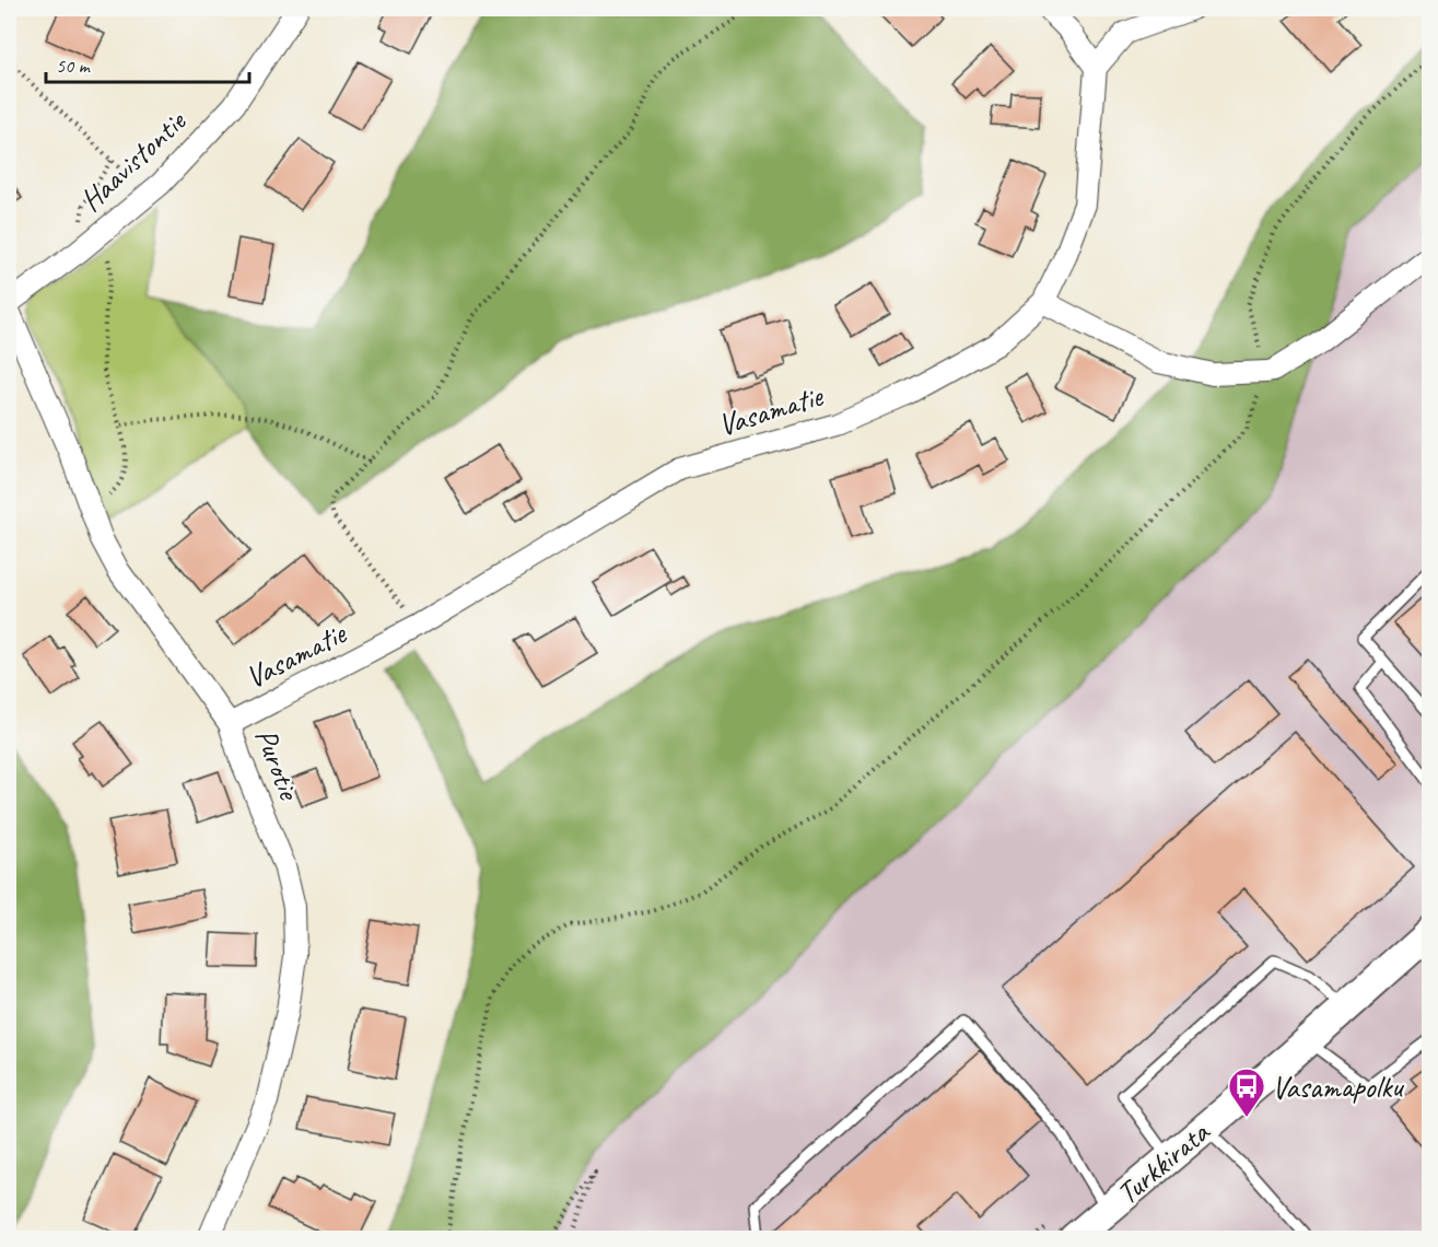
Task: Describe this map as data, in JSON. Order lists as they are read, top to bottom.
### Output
{
  "streets": {
    "main road": ["Turkkirata"],
    "street": ["Haavistontie", "Vasamatie", "Purotie"]
  },
  "crossings": [
    ["Vasamatie", "Purotie"]
  ],
  "places": {
    "bus stop": ["Vasamapolku"]
  },
  "scale_bar": "50 m"
}
